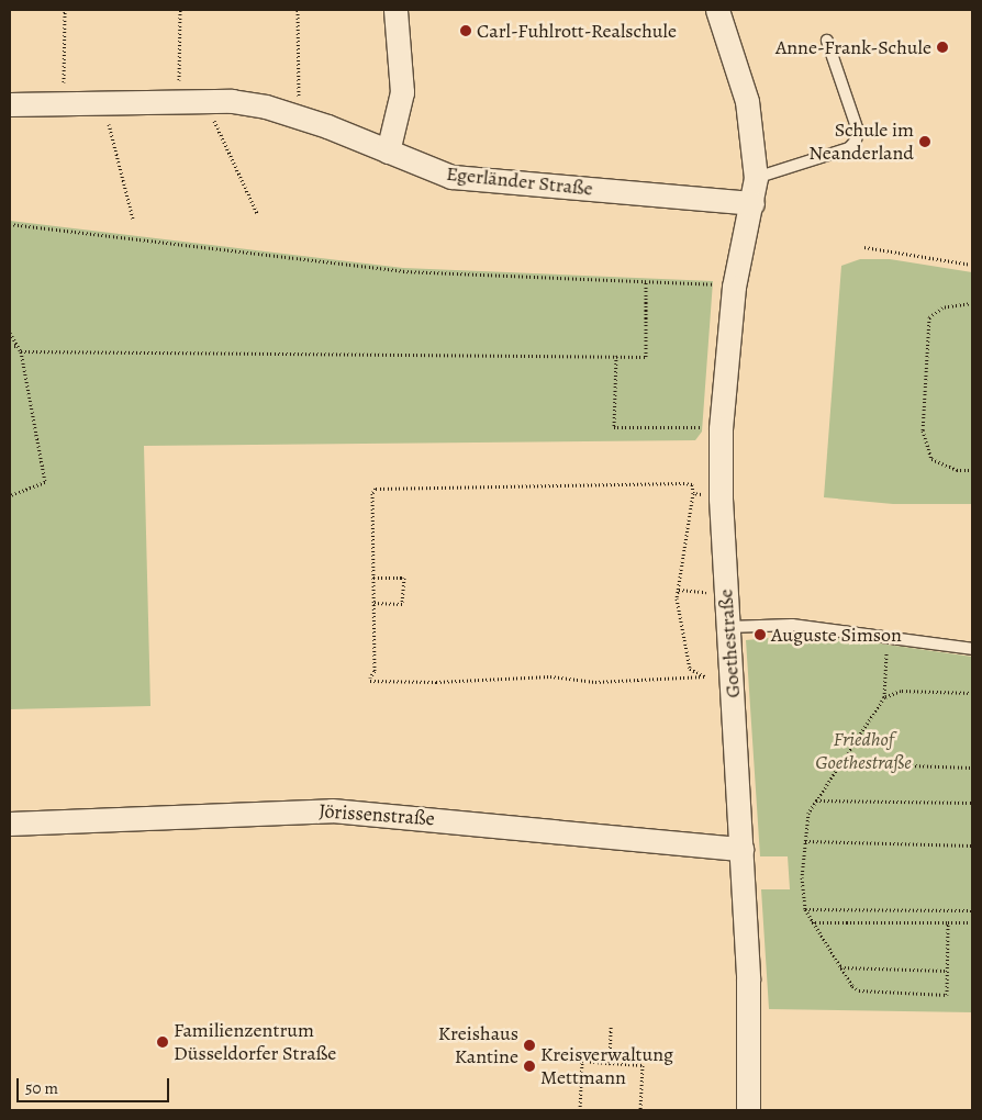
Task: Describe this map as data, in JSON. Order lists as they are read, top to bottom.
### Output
{
  "streets": {
    "street": ["Egerländer Straße", "Goethestraße", "Jörissenstraße"]
  },
  "crossings": [
    ["Egerländer Straße", "Goethestraße"],
    ["Goethestraße", "Jörissenstraße"]
  ],
  "parks": ["Friedhof Goethestraße"],
  "places": [
    "Carl-Fuhlrott-Realschule",
    "Anne-Frank-Schule",
    "Schule im Neanderland",
    "Auguste Simson",
    "Familienzentrum Düsseldorfer Straße",
    "Kreishaus Kantine",
    "Kreisverwaltung Mettmann"
  ],
  "scale_bar": "50 m"
}
